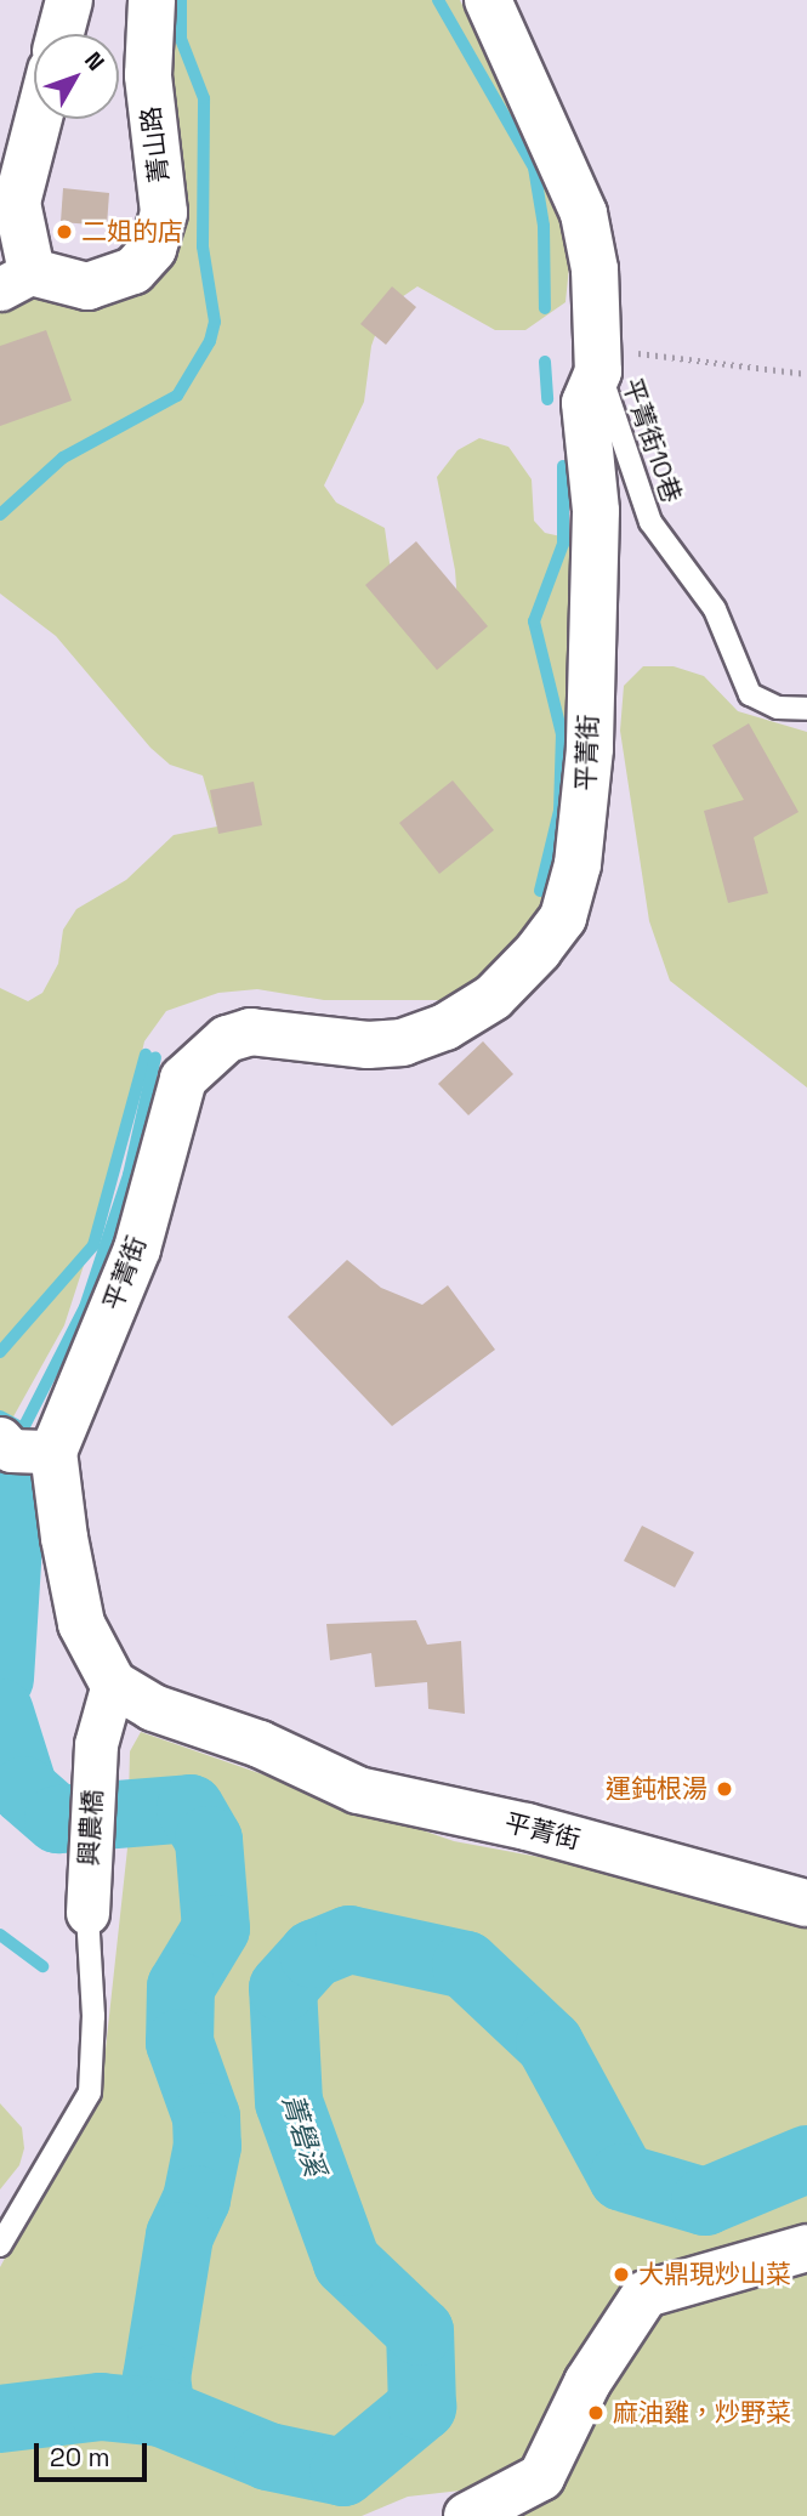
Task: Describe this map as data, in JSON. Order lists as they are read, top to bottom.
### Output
{
  "streets": {
    "street": ["菁山路", "平菁街", "興農橋"],
    "lane": ["平菁街10巷"]
  },
  "crossings": [
    ["平菁街10巷", "平菁街"],
    ["平菁街", "興農橋"]
  ],
  "water": ["菁礐溪"],
  "places": [
    "二姐的店",
    "運鈍根湯",
    "大鼎現炒山菜",
    "麻油雞，炒野菜"
  ],
  "scale_bar": "20 m",
  "north": "top right"
}
